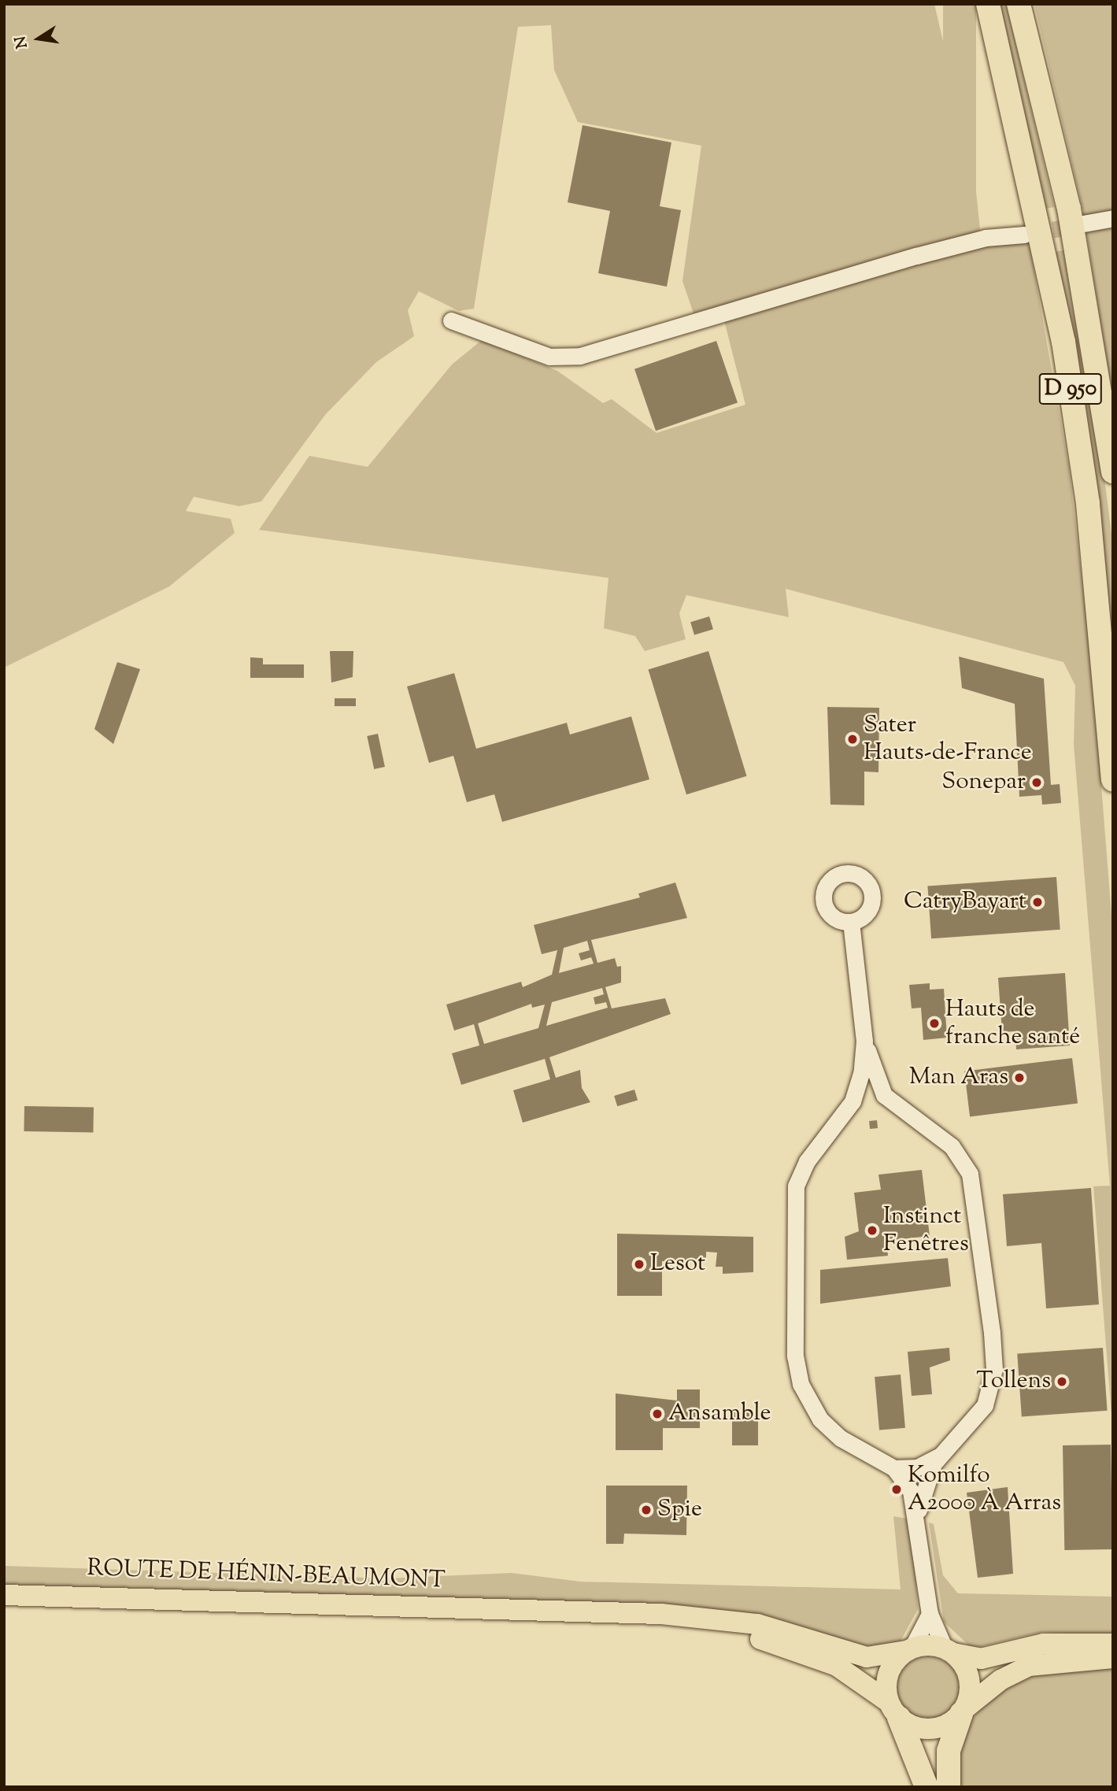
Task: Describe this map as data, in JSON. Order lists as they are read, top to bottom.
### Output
{
  "streets": {
    "highway": ["D 950"],
    "main road": ["ROUTE DE HÉNIN-BEAUMONT"]
  },
  "places": [
    "Sater Hauts-de-France",
    "Sonepar",
    "CatryBayart",
    "Hauts de franche santé",
    "Man Aras",
    "Instinct Fenêtres",
    "Lesot",
    "Tollens",
    "Ansamble",
    "Komilfo A2000 À Arras",
    "Spie"
  ],
  "north": "left"
}
